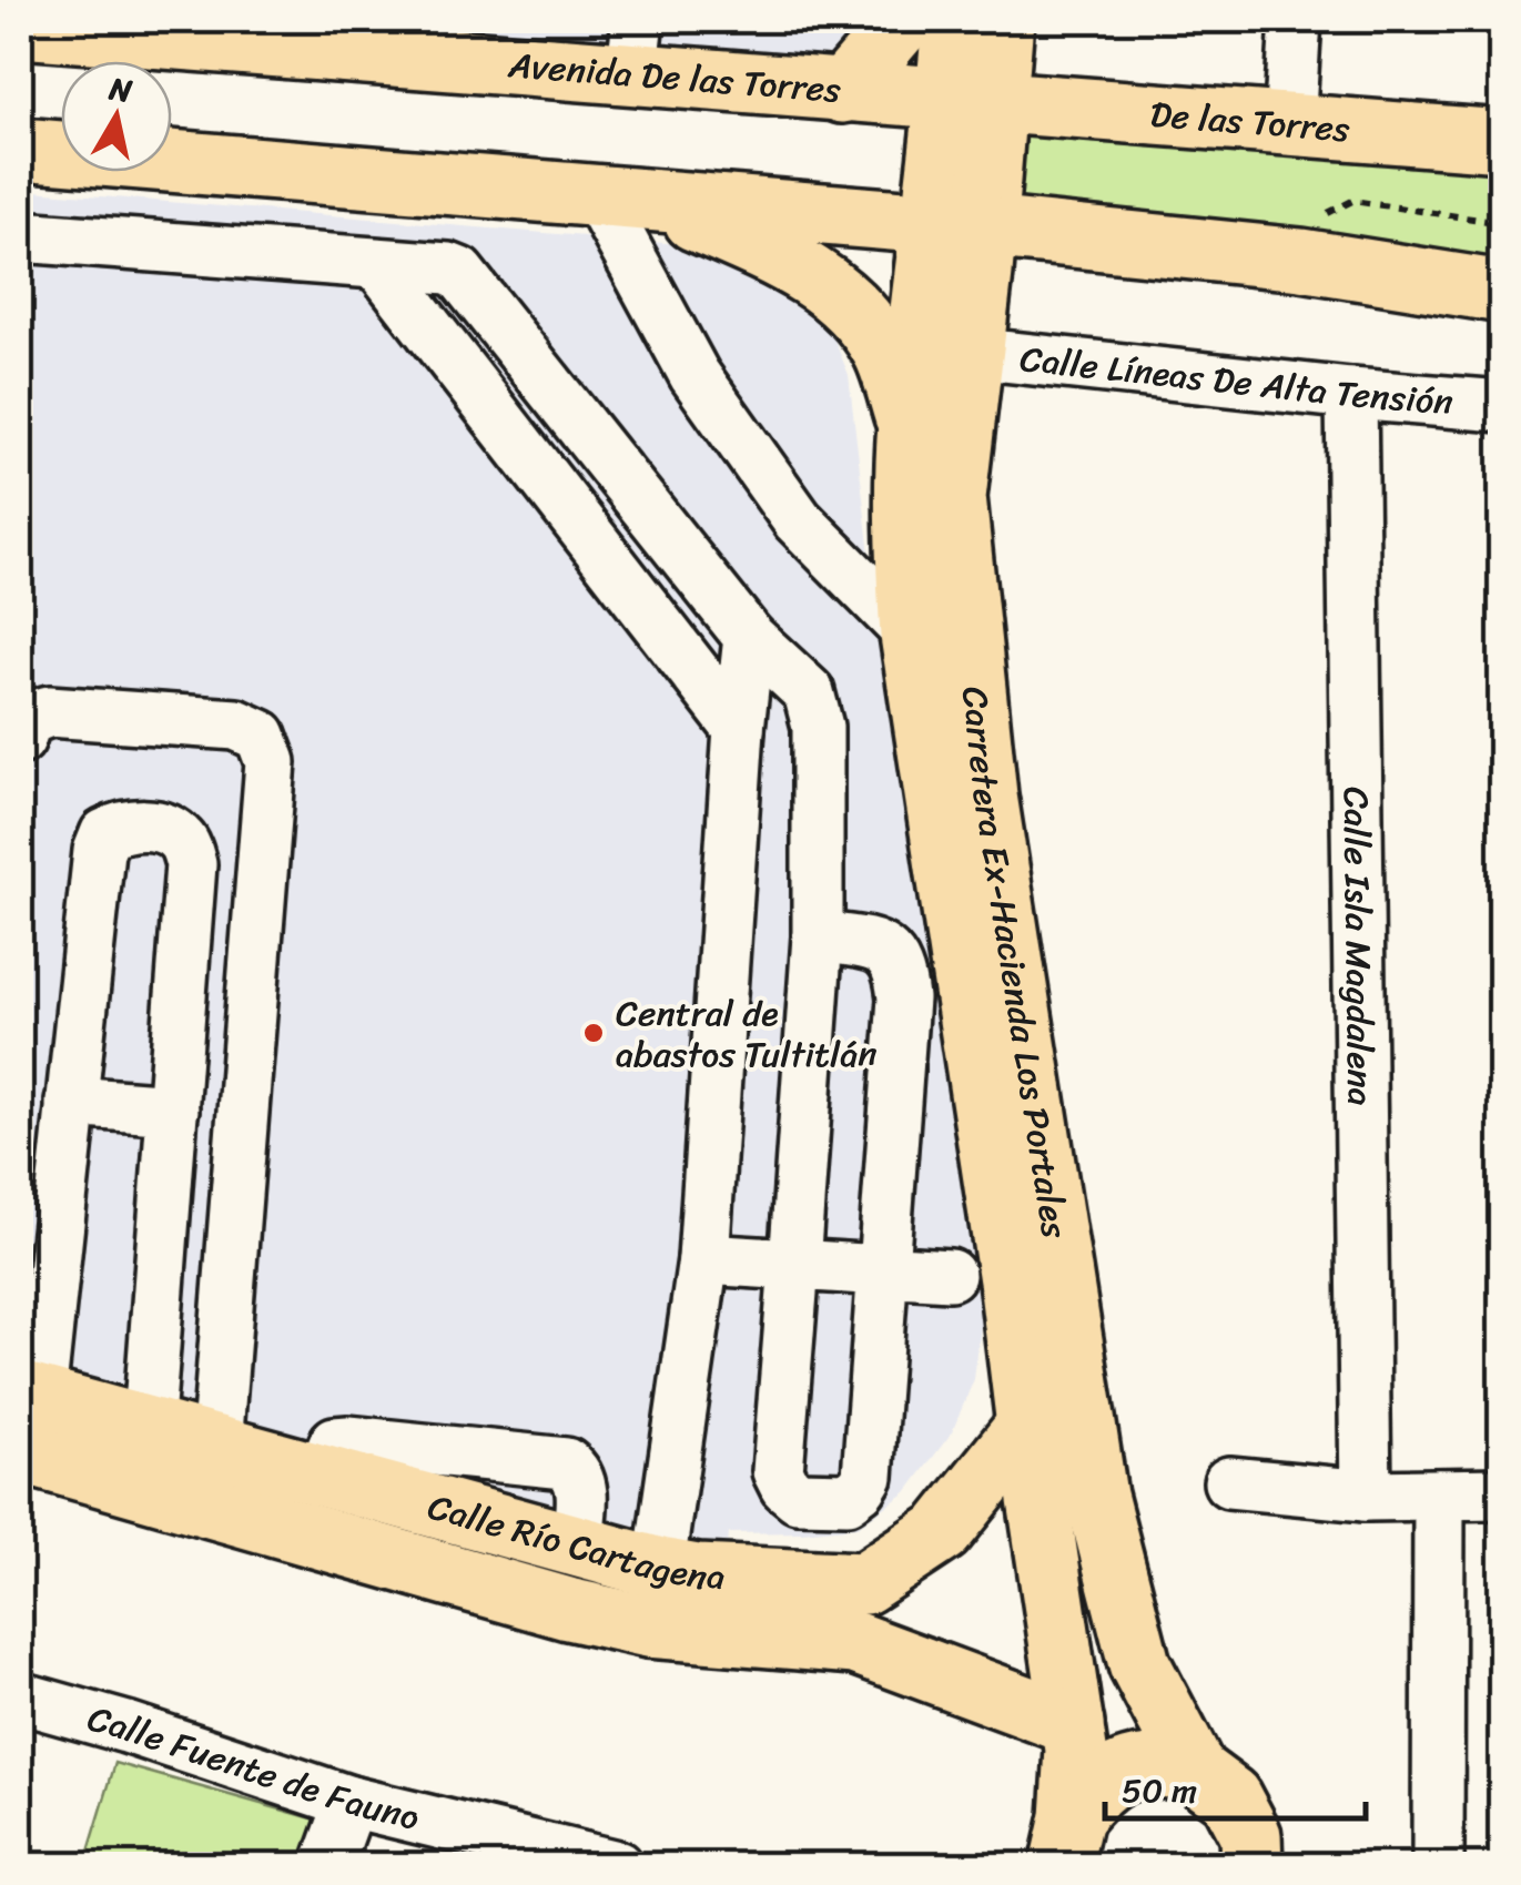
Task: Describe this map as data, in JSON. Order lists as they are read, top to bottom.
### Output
{
  "streets": {
    "main road": [
      "Avenida De las Torres",
      "De las Torres",
      "Carretera Ex-Hacienda Los Portales",
      "Calle Río Cartagena"
    ],
    "street": ["Calle Líneas De Alta Tensión", "Calle Isla Magdalena", "Calle Fuente de Fauno"]
  },
  "crossings": [
    ["Avenida De las Torres", "De las Torres"],
    ["Avenida De las Torres", "Carretera Ex-Hacienda Los Portales"],
    ["De las Torres", "Carretera Ex-Hacienda Los Portales"],
    ["Calle Líneas De Alta Tensión", "Calle Isla Magdalena"],
    ["Calle Líneas De Alta Tensión", "Carretera Ex-Hacienda Los Portales"],
    ["Carretera Ex-Hacienda Los Portales", "Calle Río Cartagena"]
  ],
  "places": ["Central de abastos Tultitlán"],
  "scale_bar": "50 m",
  "north": "top"
}
